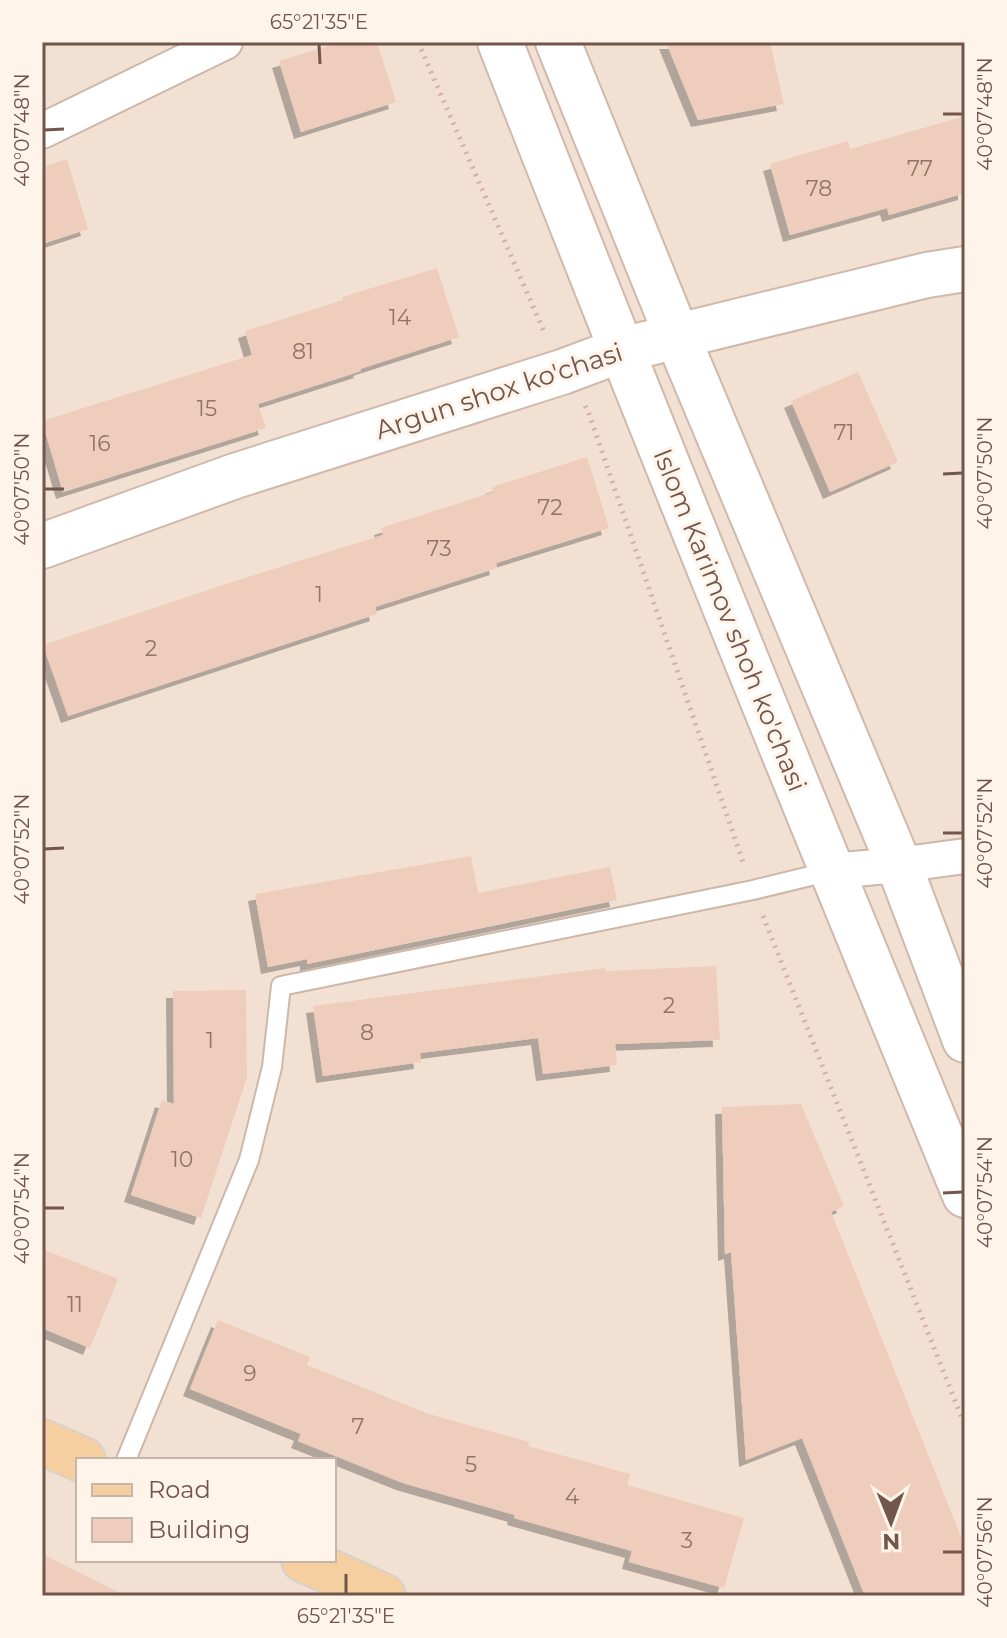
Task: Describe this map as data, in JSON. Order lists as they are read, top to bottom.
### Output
{
  "streets": {
    "main road": ["Argun shox ko'chasi", "Islom Karimov shoh ko'chasi"]
  },
  "crossings": [
    ["Argun shox ko'chasi", "Islom Karimov shoh ko'chasi"]
  ],
  "house_numbers": [
    "77",
    "78",
    "14",
    "81",
    "15",
    "71",
    "16",
    "72",
    "73",
    "1",
    "2",
    "2",
    "8",
    "1",
    "10",
    "11",
    "9",
    "7",
    "5",
    "4",
    "3"
  ],
  "legend": ["Road", "Building"],
  "north": "bottom",
  "coordinates": [
    "65°21'35\"E",
    "40°07'48\"N",
    "40°07'50\"N",
    "40°07'52\"N",
    "40°07'54\"N",
    "40°07'56\"N"
  ]
}
